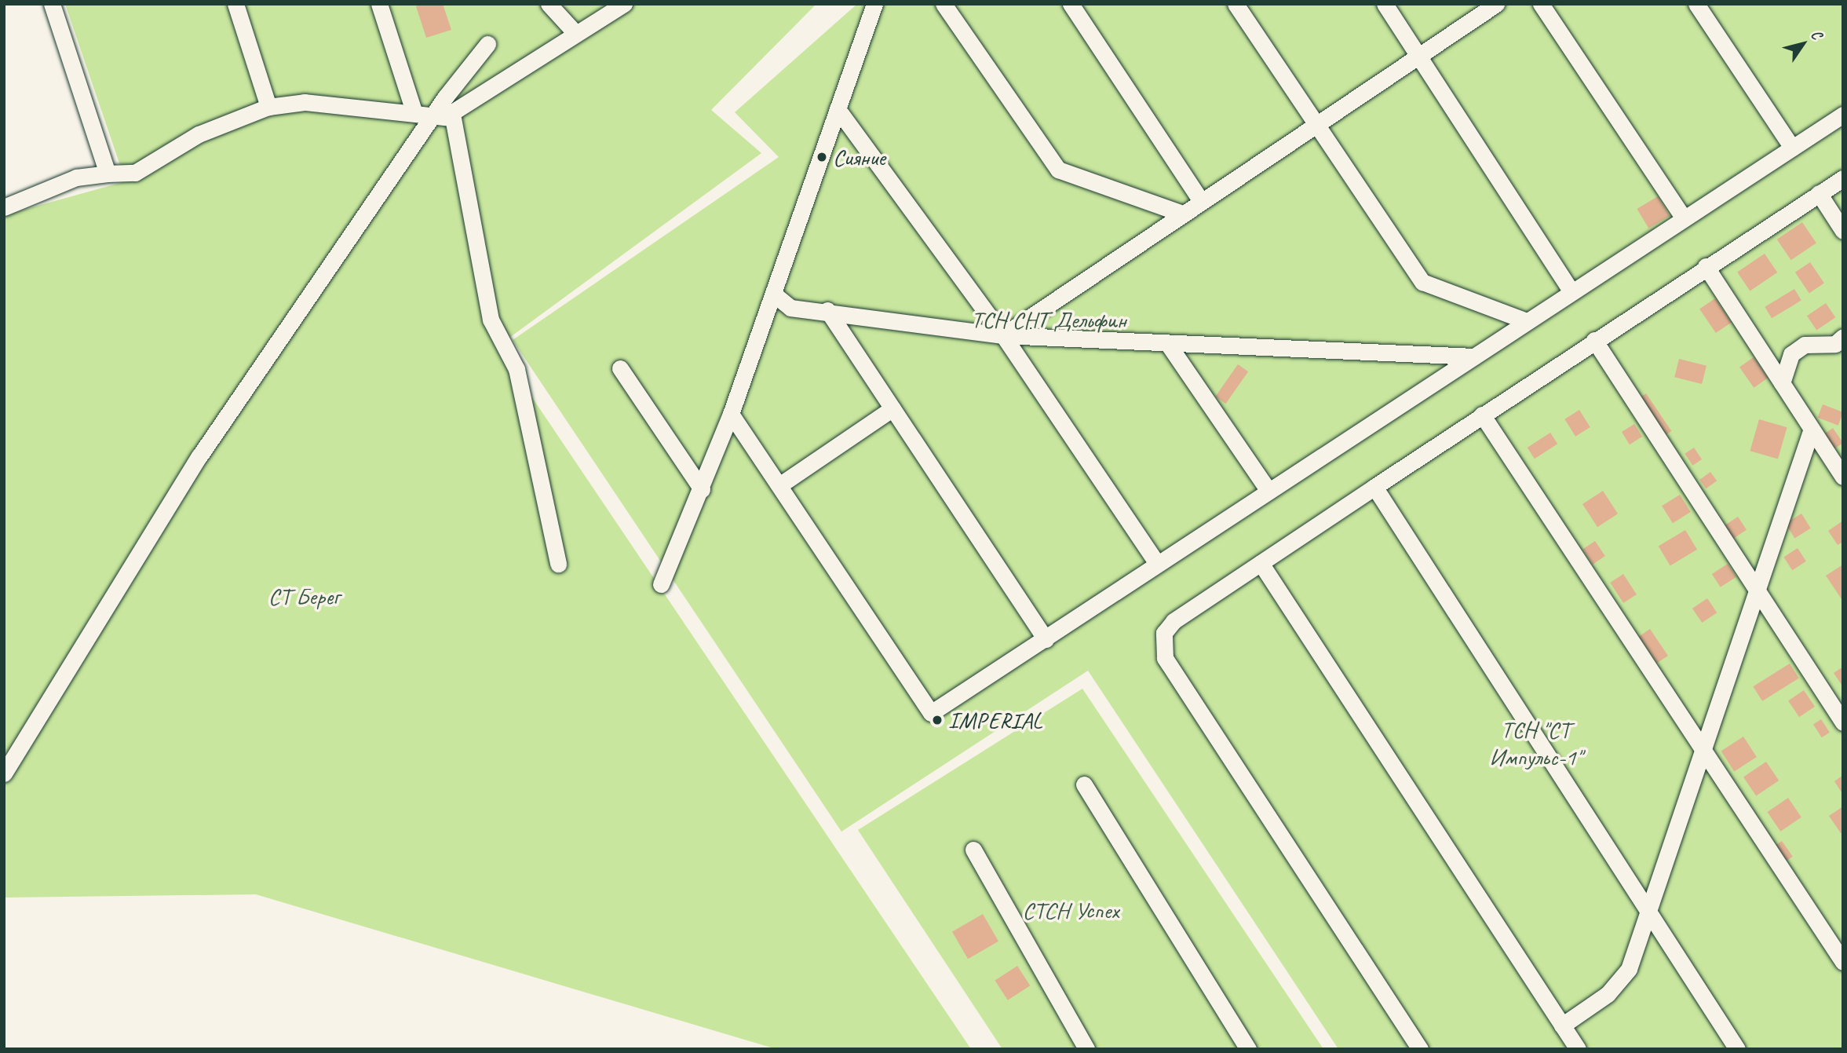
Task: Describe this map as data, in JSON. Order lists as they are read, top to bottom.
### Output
{
  "parks": [
    "ТСН СНТ Дельфин",
    "СТ Берег",
    "ТСН \"СТ Импульс-1\"",
    "СТСН Успех"
  ],
  "places": ["Сияние", "IMPERIAL"],
  "north": "top right"
}
